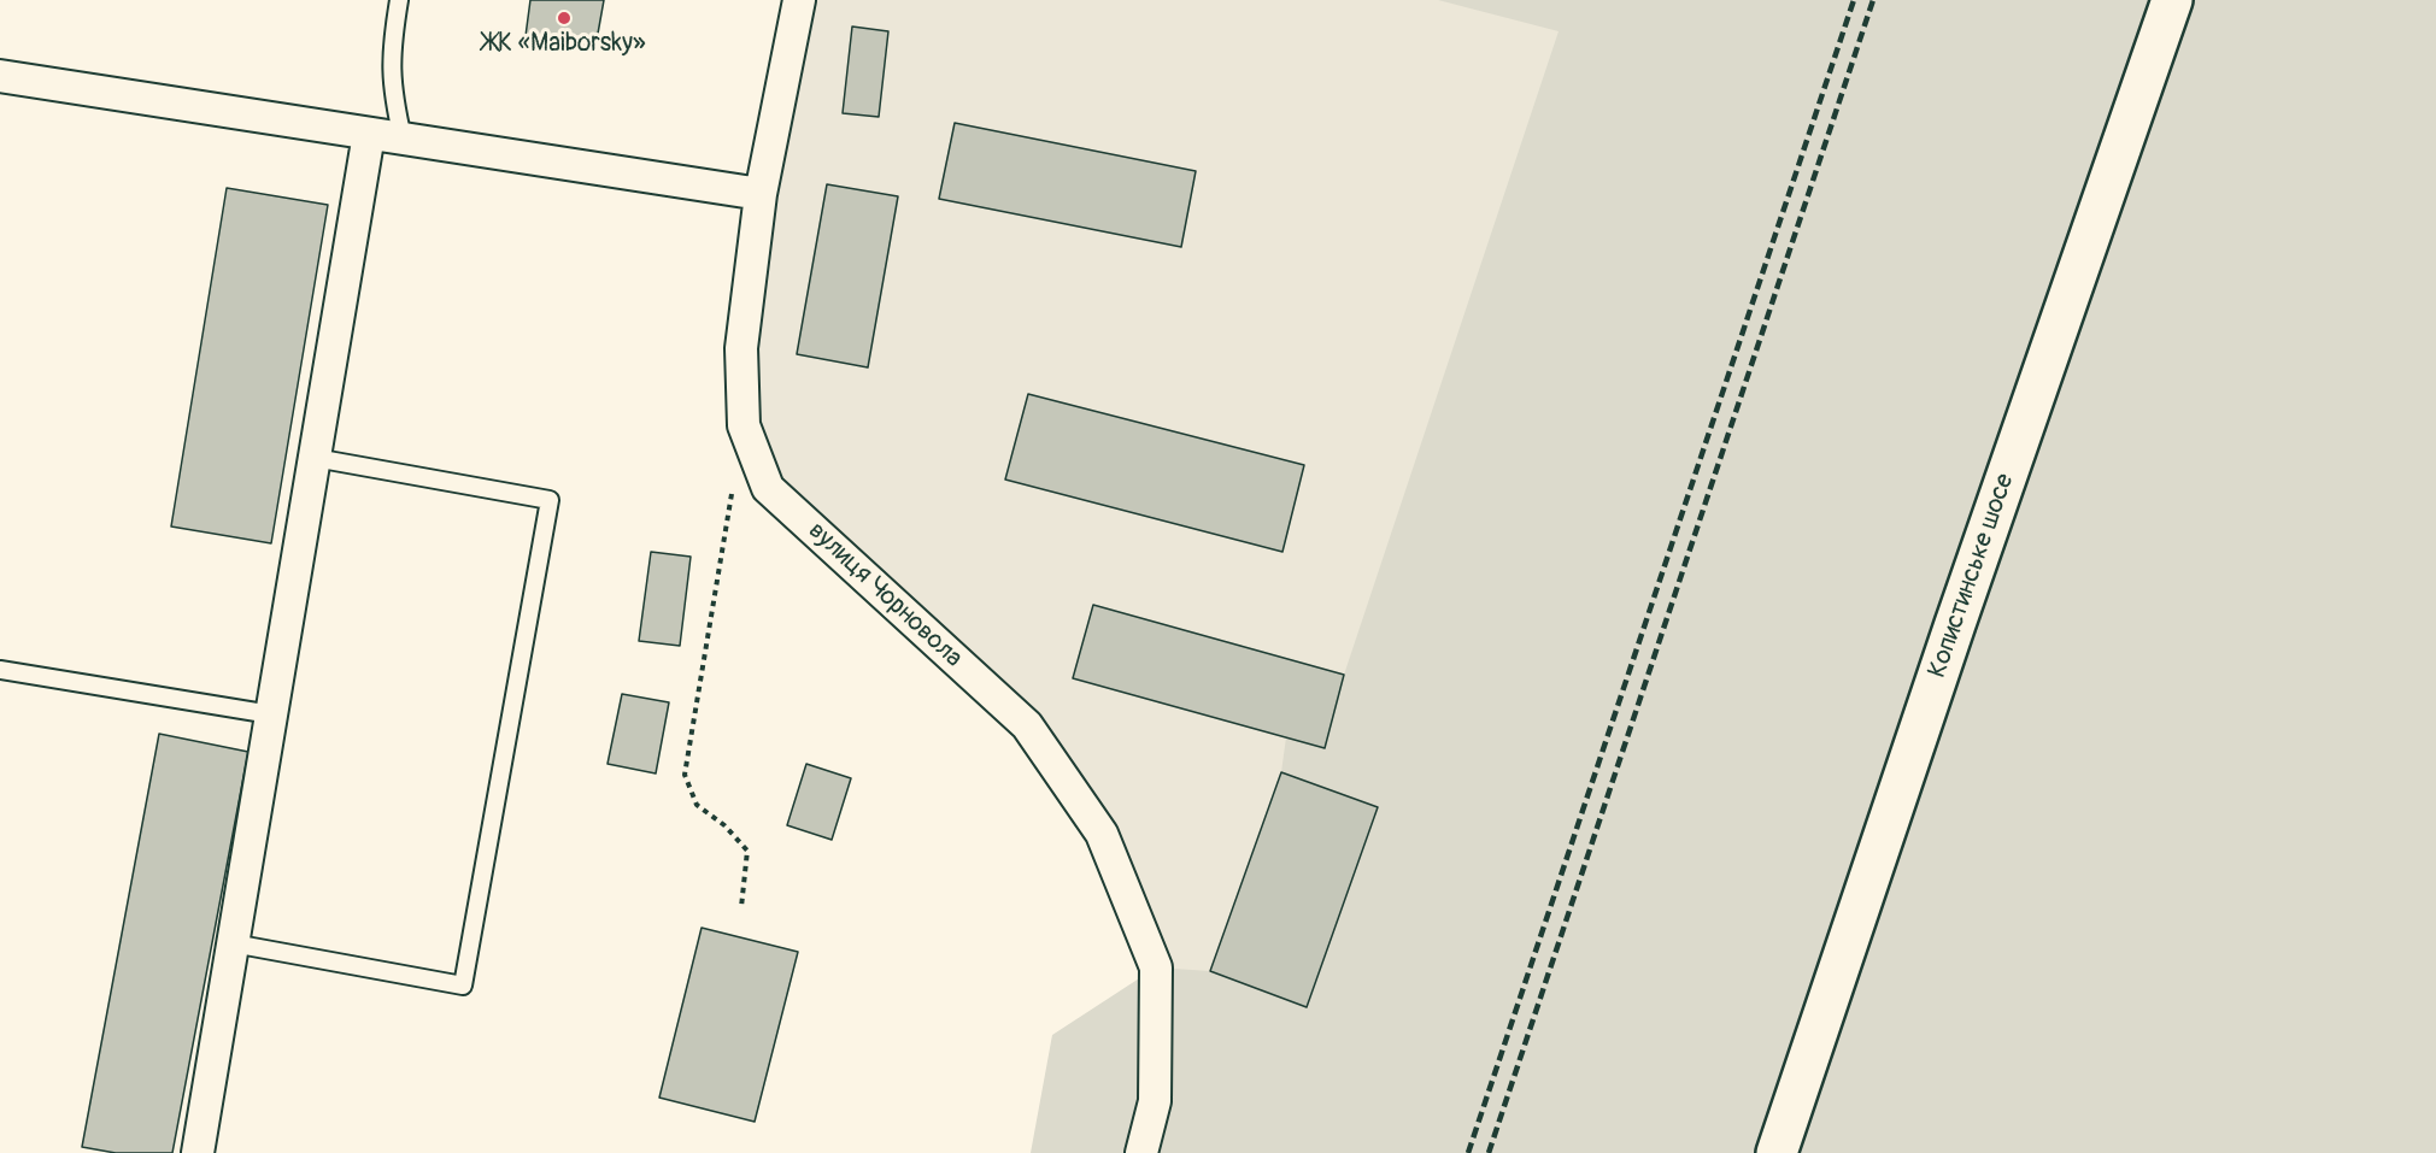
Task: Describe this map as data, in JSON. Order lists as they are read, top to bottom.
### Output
{
  "streets": {
    "street": ["Копистинське шосе", "вулиця Чорновола"]
  },
  "places": ["ЖК «Maiborsky»"]
}
